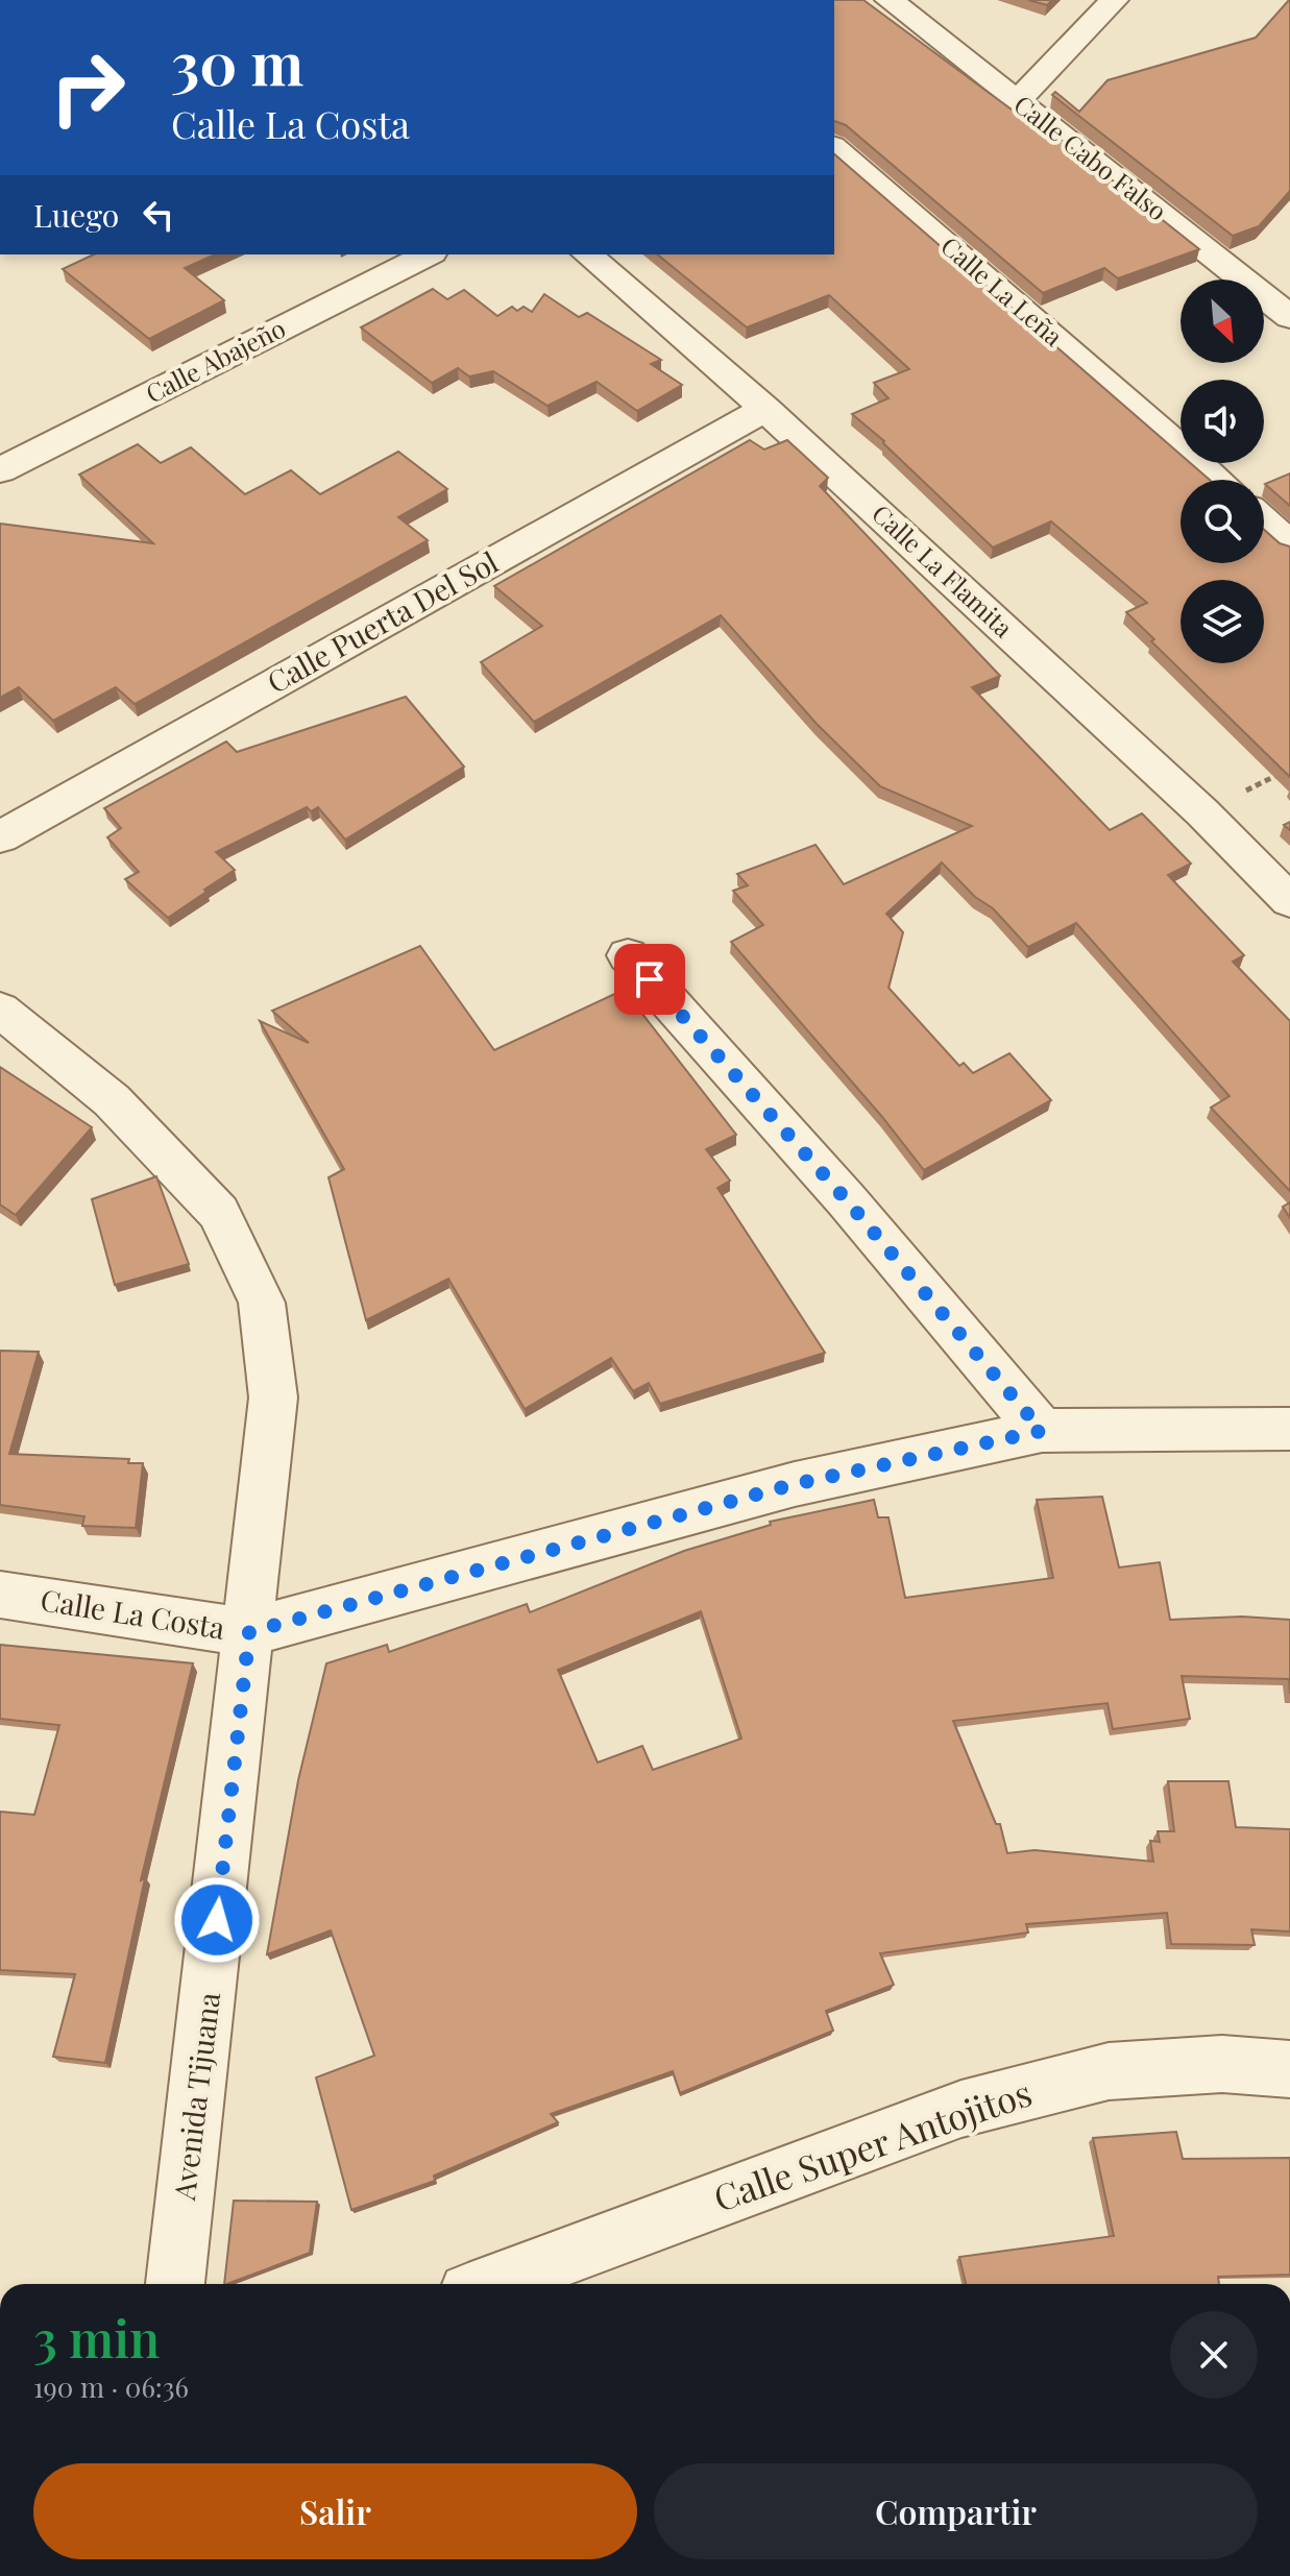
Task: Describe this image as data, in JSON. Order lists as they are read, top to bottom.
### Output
{
  "streets": {
    "street": [
      "Calle Cabo Falso",
      "Calle La Leña",
      "Calle Abajeño",
      "Calle La Flamita",
      "Calle Puerta Del Sol",
      "Calle La Costa",
      "Avenida Tijuana",
      "Calle Super Antojitos"
    ]
  },
  "crossings": [
    ["Calle La Flamita", "Calle Puerta Del Sol"],
    ["Calle La Costa", "Avenida Tijuana"]
  ],
  "north": "bottom right",
  "page": {
    "turn": ["30 m", "Calle La Costa"],
    "then": "Luego",
    "heading": ["3 min", "190 m · 06:36"],
    "buttons": ["Salir", "Compartir"]
  }
}
